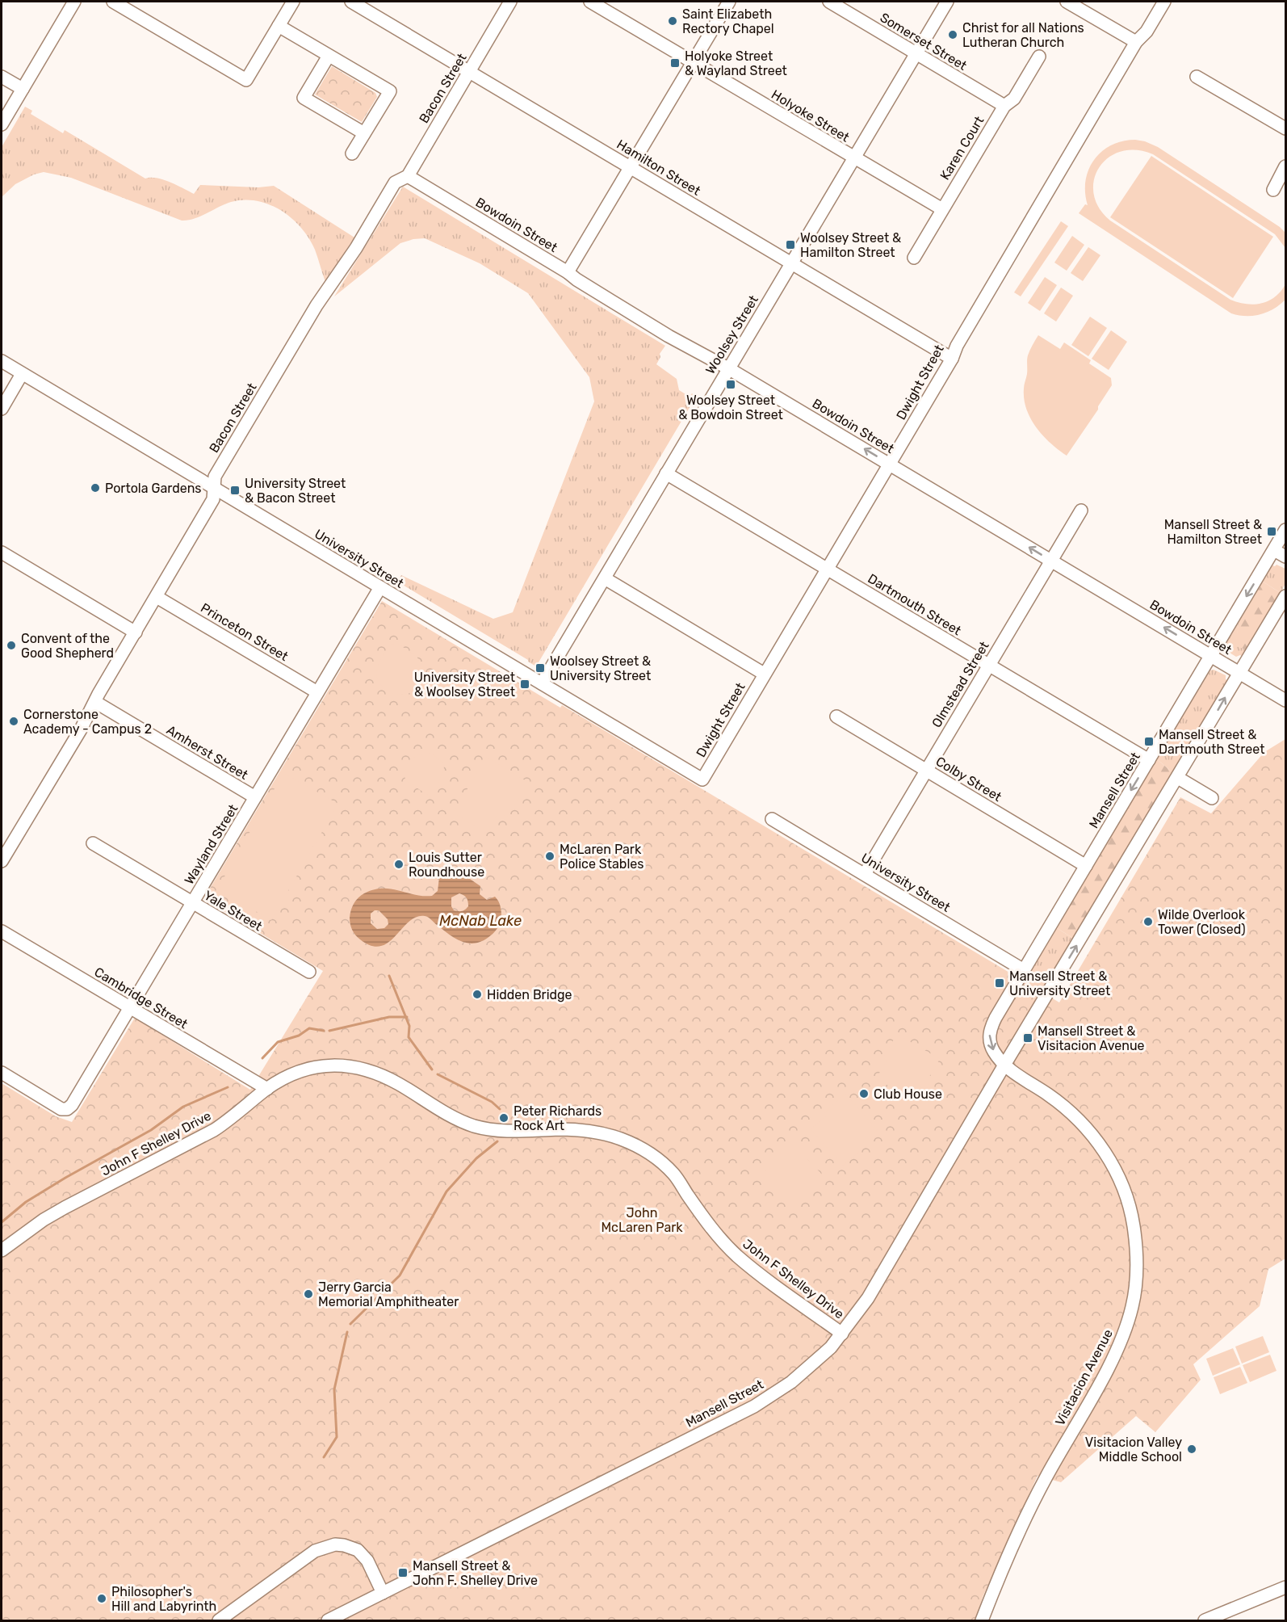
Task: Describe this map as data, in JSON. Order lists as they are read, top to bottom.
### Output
{
  "streets": {
    "street": [
      "Somerset Street",
      "Bacon Street",
      "Holyoke Street",
      "Karen Court",
      "Hamilton Street",
      "Bowdoin Street",
      "Woolsey Street",
      "Dwight Street",
      "University Street",
      "Dartmouth Street",
      "Princeton Street",
      "Olmstead Street",
      "Amherst Street",
      "Colby Street",
      "Mansell Street",
      "Wayland Street",
      "Yale Street",
      "Cambridge Street",
      "John F Shelley Drive",
      "Visitacion Avenue"
    ]
  },
  "crossings": [
    ["Somerset Street", "Karen Court"],
    ["Somerset Street", "Woolsey Street"],
    ["Bacon Street", "Hamilton Street"],
    ["Bacon Street", "Bowdoin Street"],
    ["Bacon Street", "University Street"],
    ["Bacon Street", "Princeton Street"],
    ["Bacon Street", "Amherst Street"],
    ["Holyoke Street", "Karen Court"],
    ["Holyoke Street", "Woolsey Street"],
    ["Hamilton Street", "Woolsey Street"],
    ["Hamilton Street", "Dwight Street"],
    ["Bowdoin Street", "Woolsey Street"],
    ["Bowdoin Street", "Dwight Street"],
    ["Bowdoin Street", "Olmstead Street"],
    ["Bowdoin Street", "Mansell Street"],
    ["Woolsey Street", "University Street"],
    ["Woolsey Street", "Dartmouth Street"],
    ["Dwight Street", "University Street"],
    ["Dwight Street", "Dartmouth Street"],
    ["University Street", "Olmstead Street"],
    ["University Street", "Mansell Street"],
    ["University Street", "Wayland Street"],
    ["Dartmouth Street", "Olmstead Street"],
    ["Dartmouth Street", "Mansell Street"],
    ["Princeton Street", "Wayland Street"],
    ["Olmstead Street", "Colby Street"],
    ["Amherst Street", "Wayland Street"],
    ["Colby Street", "Mansell Street"],
    ["Mansell Street", "John F Shelley Drive"],
    ["Mansell Street", "Visitacion Avenue"],
    ["Wayland Street", "Yale Street"],
    ["Wayland Street", "Cambridge Street"],
    ["Cambridge Street", "John F Shelley Drive"]
  ],
  "one_way": ["Bowdoin Street"],
  "water": ["McNab Lake"],
  "parks": ["John McLaren Park"],
  "places": {
    "other": [
      "Saint Elizabeth Rectory Chapel",
      "Christ for all Nations Lutheran Church",
      "Portola Gardens",
      "Convent of the Good Shepherd",
      "Cornerstone Academy - Campus 2",
      "McLaren Park Police Stables",
      "Louis Sutter Roundhouse",
      "Wilde Overlook Tower (Closed)",
      "Hidden Bridge",
      "Club House",
      "Peter Richards Rock Art",
      "Jerry Garcia Memorial Amphitheater",
      "Visitacion Valley Middle School",
      "Philosopher's Hill and Labyrinth"
    ],
    "transit": [
      "Holyoke Street & Wayland Street",
      "Woolsey Street & Hamilton Street",
      "Woolsey Street & Bowdoin Street",
      "University Street & Bacon Street",
      "Mansell Street & Hamilton Street",
      "Woolsey Street & University Street",
      "University Street & Woolsey Street",
      "Mansell Street & Dartmouth Street",
      "Mansell Street & University Street",
      "Mansell Street & Visitacion Avenue",
      "Mansell Street & John F. Shelley Drive"
    ]
  }
}
